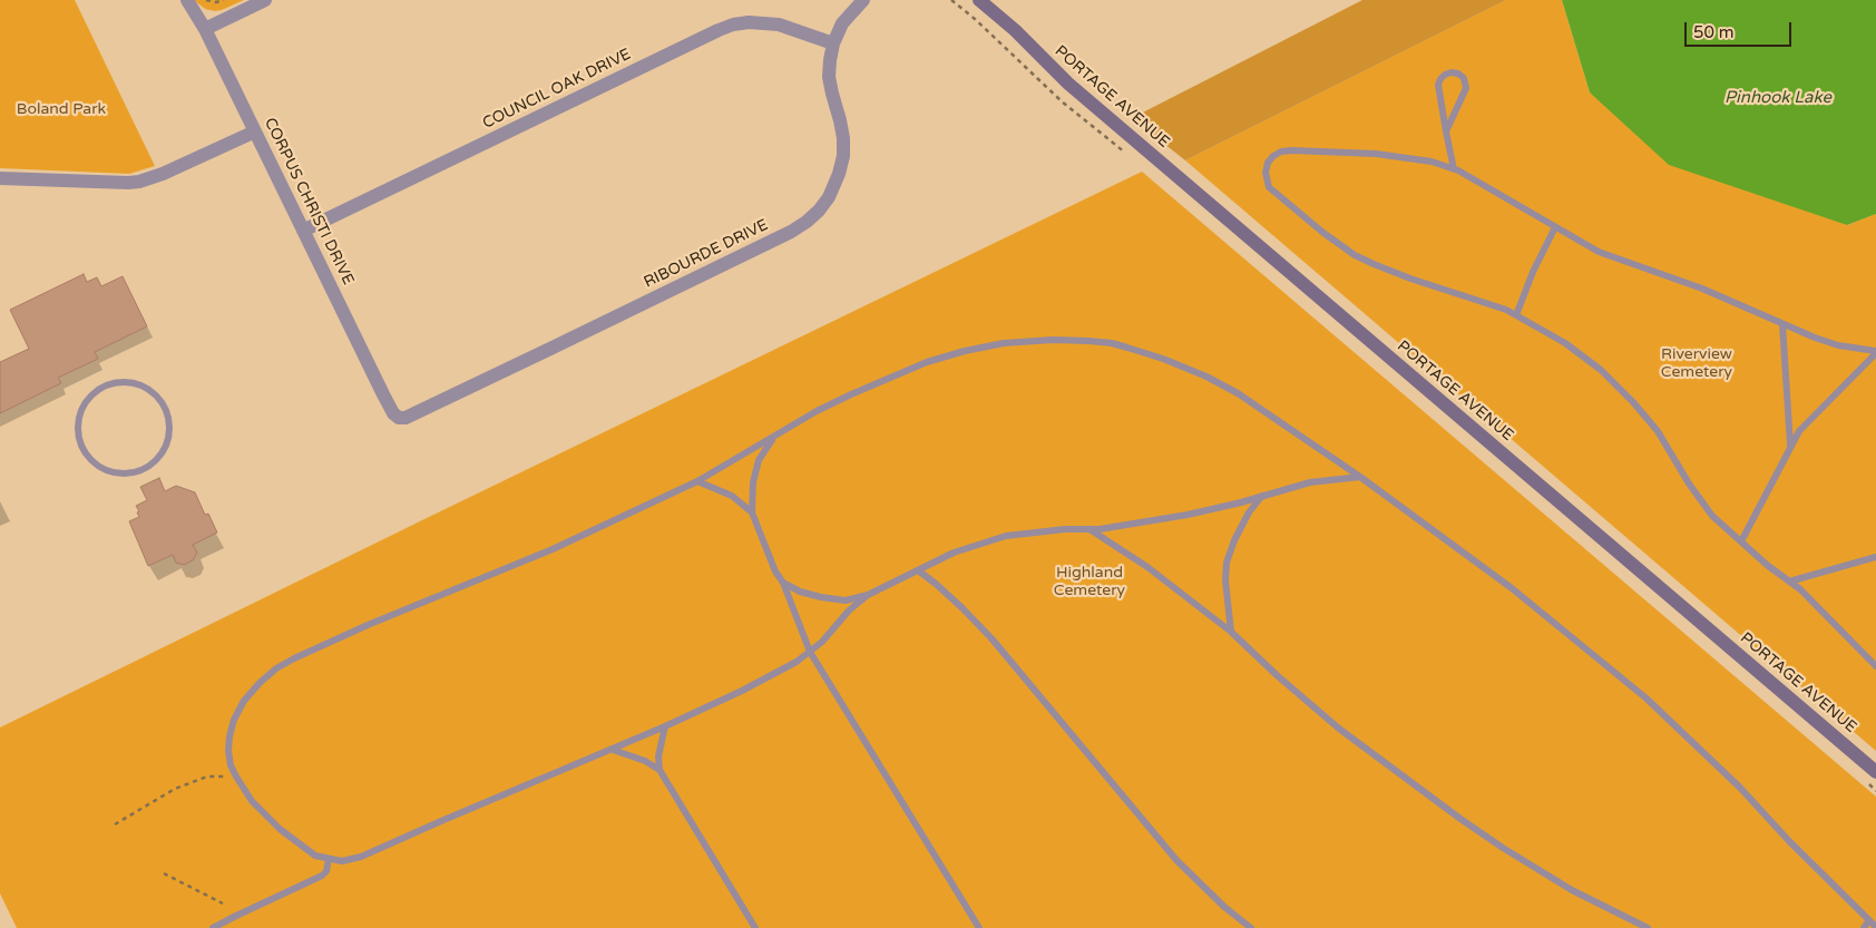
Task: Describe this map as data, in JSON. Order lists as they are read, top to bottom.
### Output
{
  "streets": {
    "main road": ["PORTAGE AVENUE"],
    "street": ["COUNCIL OAK DRIVE", "CORPUS CHRISTI DRIVE", "RIBOURDE DRIVE"]
  },
  "crossings": [
    ["COUNCIL OAK DRIVE", "CORPUS CHRISTI DRIVE"],
    ["COUNCIL OAK DRIVE", "RIBOURDE DRIVE"],
    ["CORPUS CHRISTI DRIVE", "RIBOURDE DRIVE"]
  ],
  "water": ["Pinhook Lake"],
  "parks": ["Boland Park", "Riverview Cemetery", "Highland Cemetery"],
  "scale_bar": "50 m"
}
